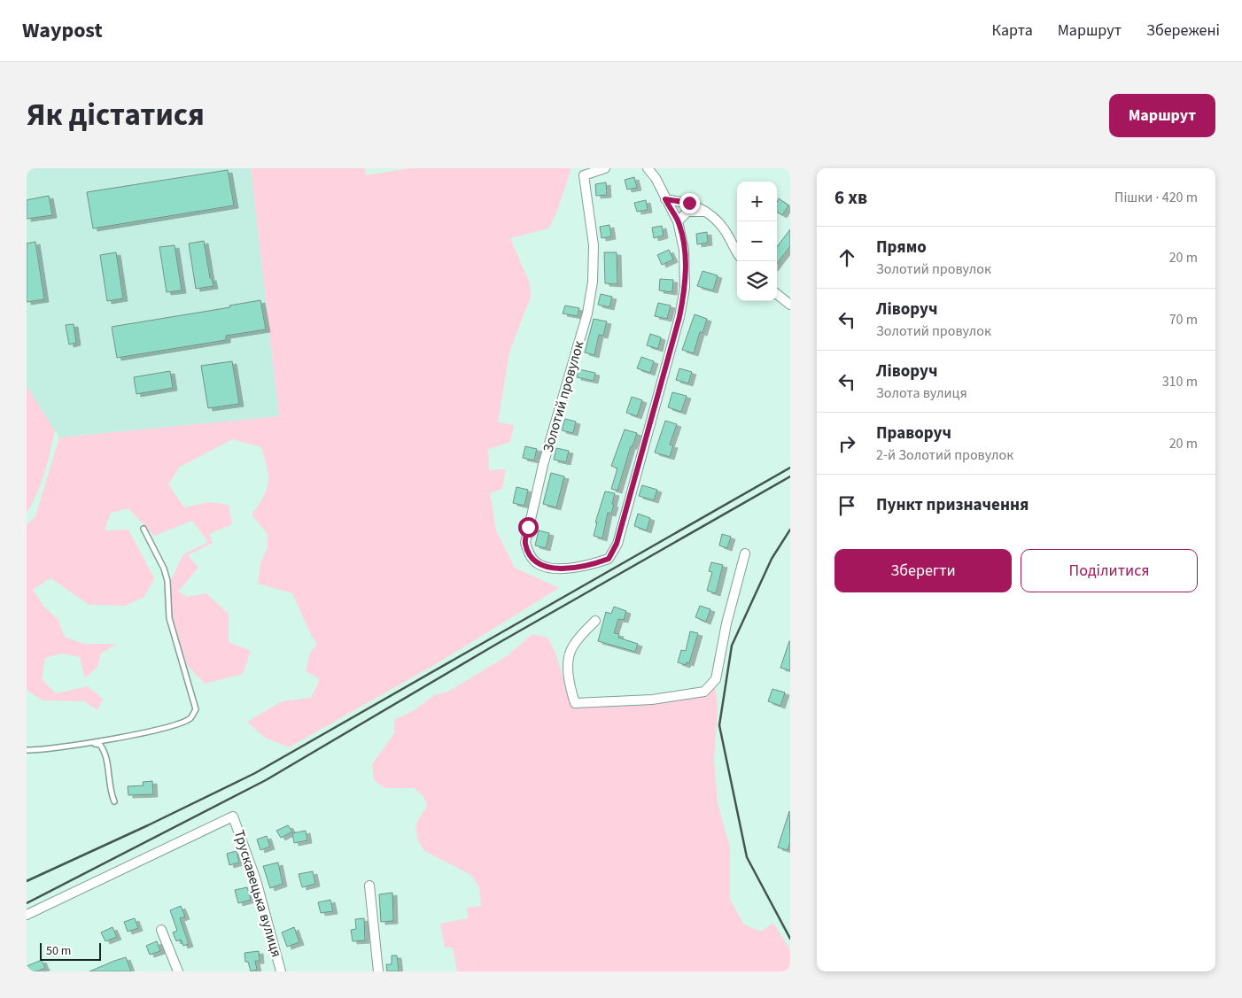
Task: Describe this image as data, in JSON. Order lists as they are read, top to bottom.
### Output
{
  "streets": {
    "street": ["Золотий провулок", "Трускавецька вулиця"]
  },
  "scale_bar": "50 m",
  "page": {
    "header": "Waypost",
    "nav": ["Карта", "Маршрут", "Збережені"],
    "title": "Як дістатися",
    "buttons": [
      "Маршрут",
      ["Зберегти", "Поділитися"]
    ],
    "heading": ["6 хв", "Пішки · 420 m"],
    "map_buttons": ["+", "−"],
    "list": [
      ["Прямо", "Золотий провулок", "20 m"],
      ["Ліворуч", "Золотий провулок", "70 m"],
      ["Ліворуч", "Золота вулиця", "310 m"],
      ["Праворуч", "2-й Золотий провулок", "20 m"],
      "Пункт призначення"
    ],
    "scale": "50 m"
  }
}
